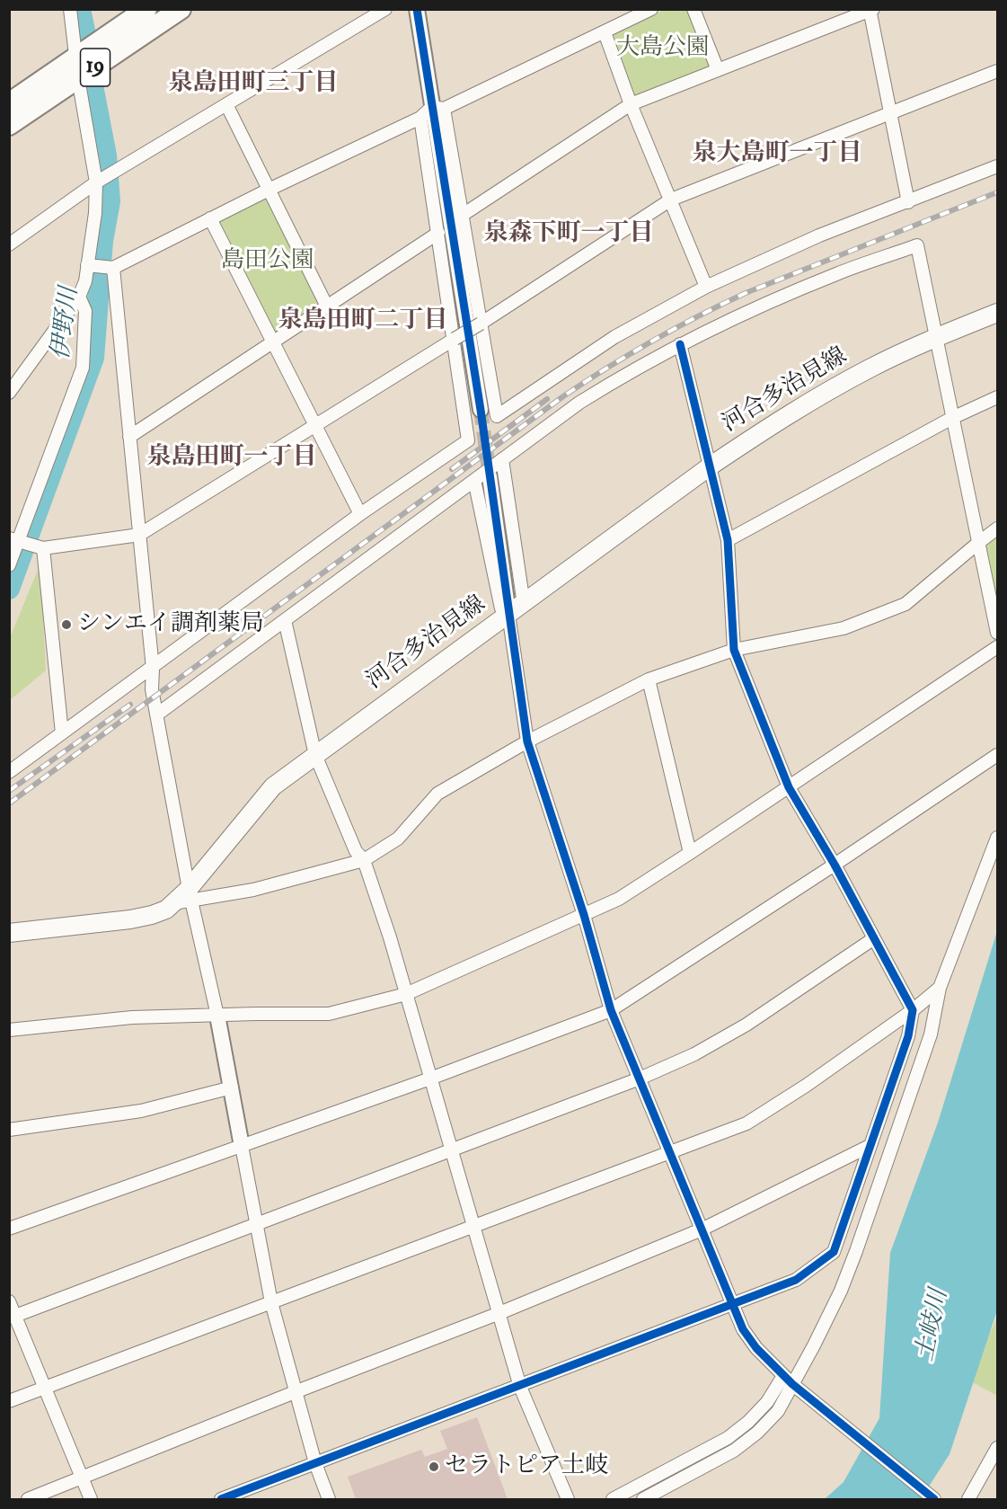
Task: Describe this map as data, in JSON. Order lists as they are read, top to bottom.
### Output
{
  "streets": {
    "highway": ["19"],
    "main road": ["河合多治見線"]
  },
  "districts": [
    "泉島田町三丁目",
    "泉大島町一丁目",
    "泉森下町一丁目",
    "泉島田町二丁目",
    "泉島田町一丁目"
  ],
  "water": ["伊野川", "土岐川"],
  "parks": ["大島公園", "島田公園"],
  "places": ["シンエイ調剤薬局", "セラトピア土岐"]
}
